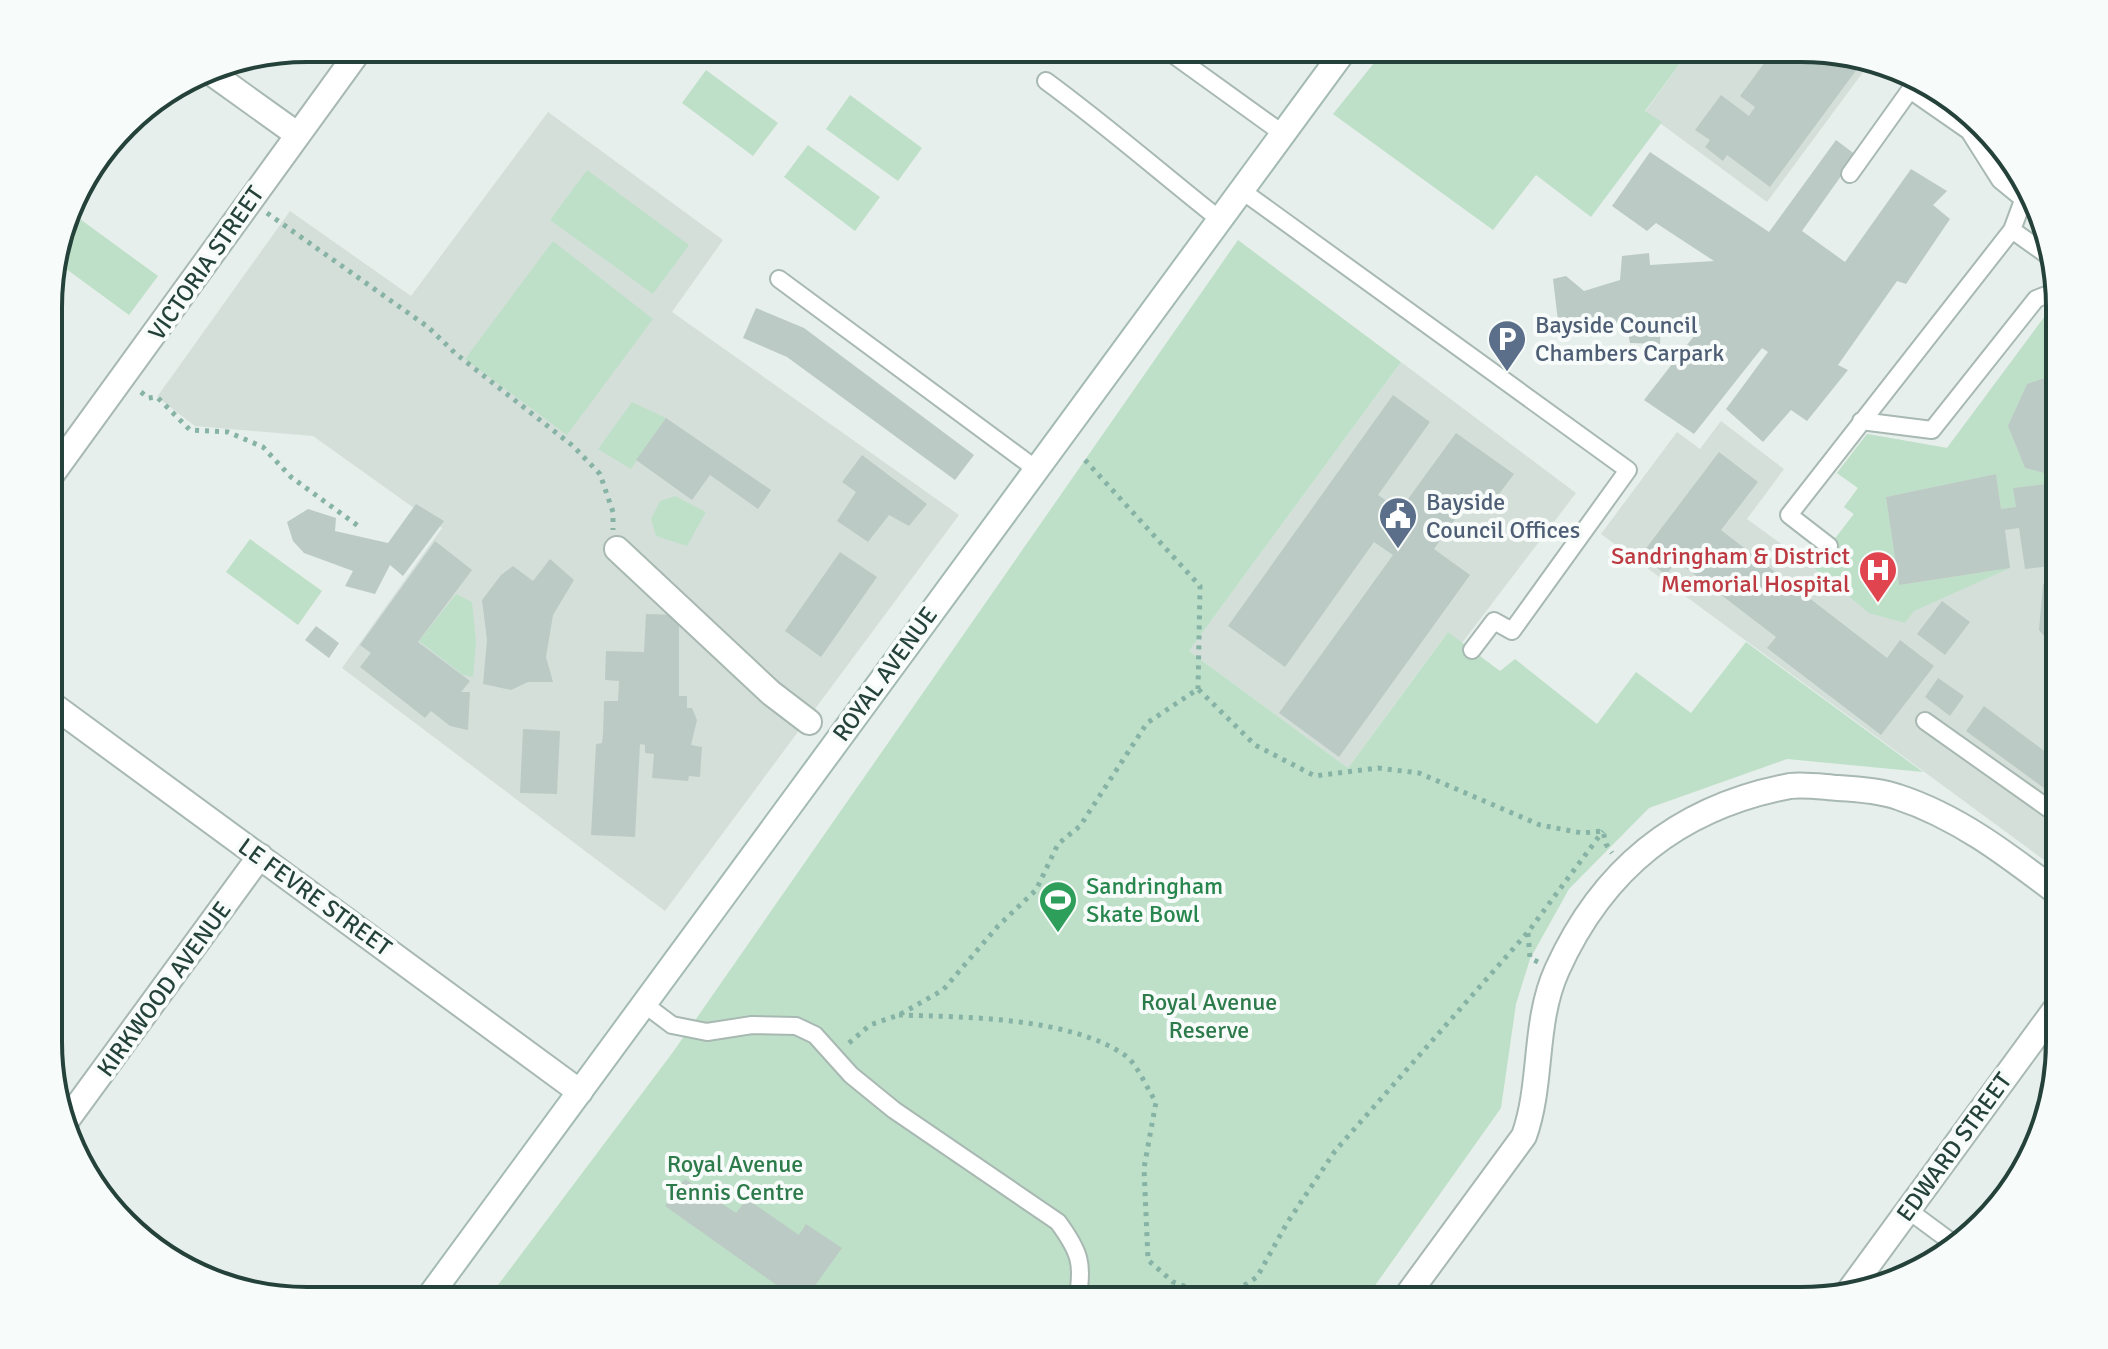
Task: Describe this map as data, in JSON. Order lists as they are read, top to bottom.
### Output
{
  "streets": {
    "street": [
      "VICTORIA STREET",
      "ROYAL AVENUE",
      "LE FEVRE STREET",
      "KIRKWOOD AVENUE",
      "EDWARD STREET"
    ]
  },
  "crossings": [
    ["ROYAL AVENUE", "LE FEVRE STREET"],
    ["LE FEVRE STREET", "KIRKWOOD AVENUE"]
  ],
  "parks": ["Royal Avenue Reserve", "Royal Avenue Tennis Centre"],
  "places": {
    "parking": ["Bayside Council Chambers Carpark"],
    "public building": ["Bayside Council Offices"],
    "hospital": ["Sandringham & District Memorial Hospital"],
    "sports": ["Sandringham Skate Bowl"]
  }
}
